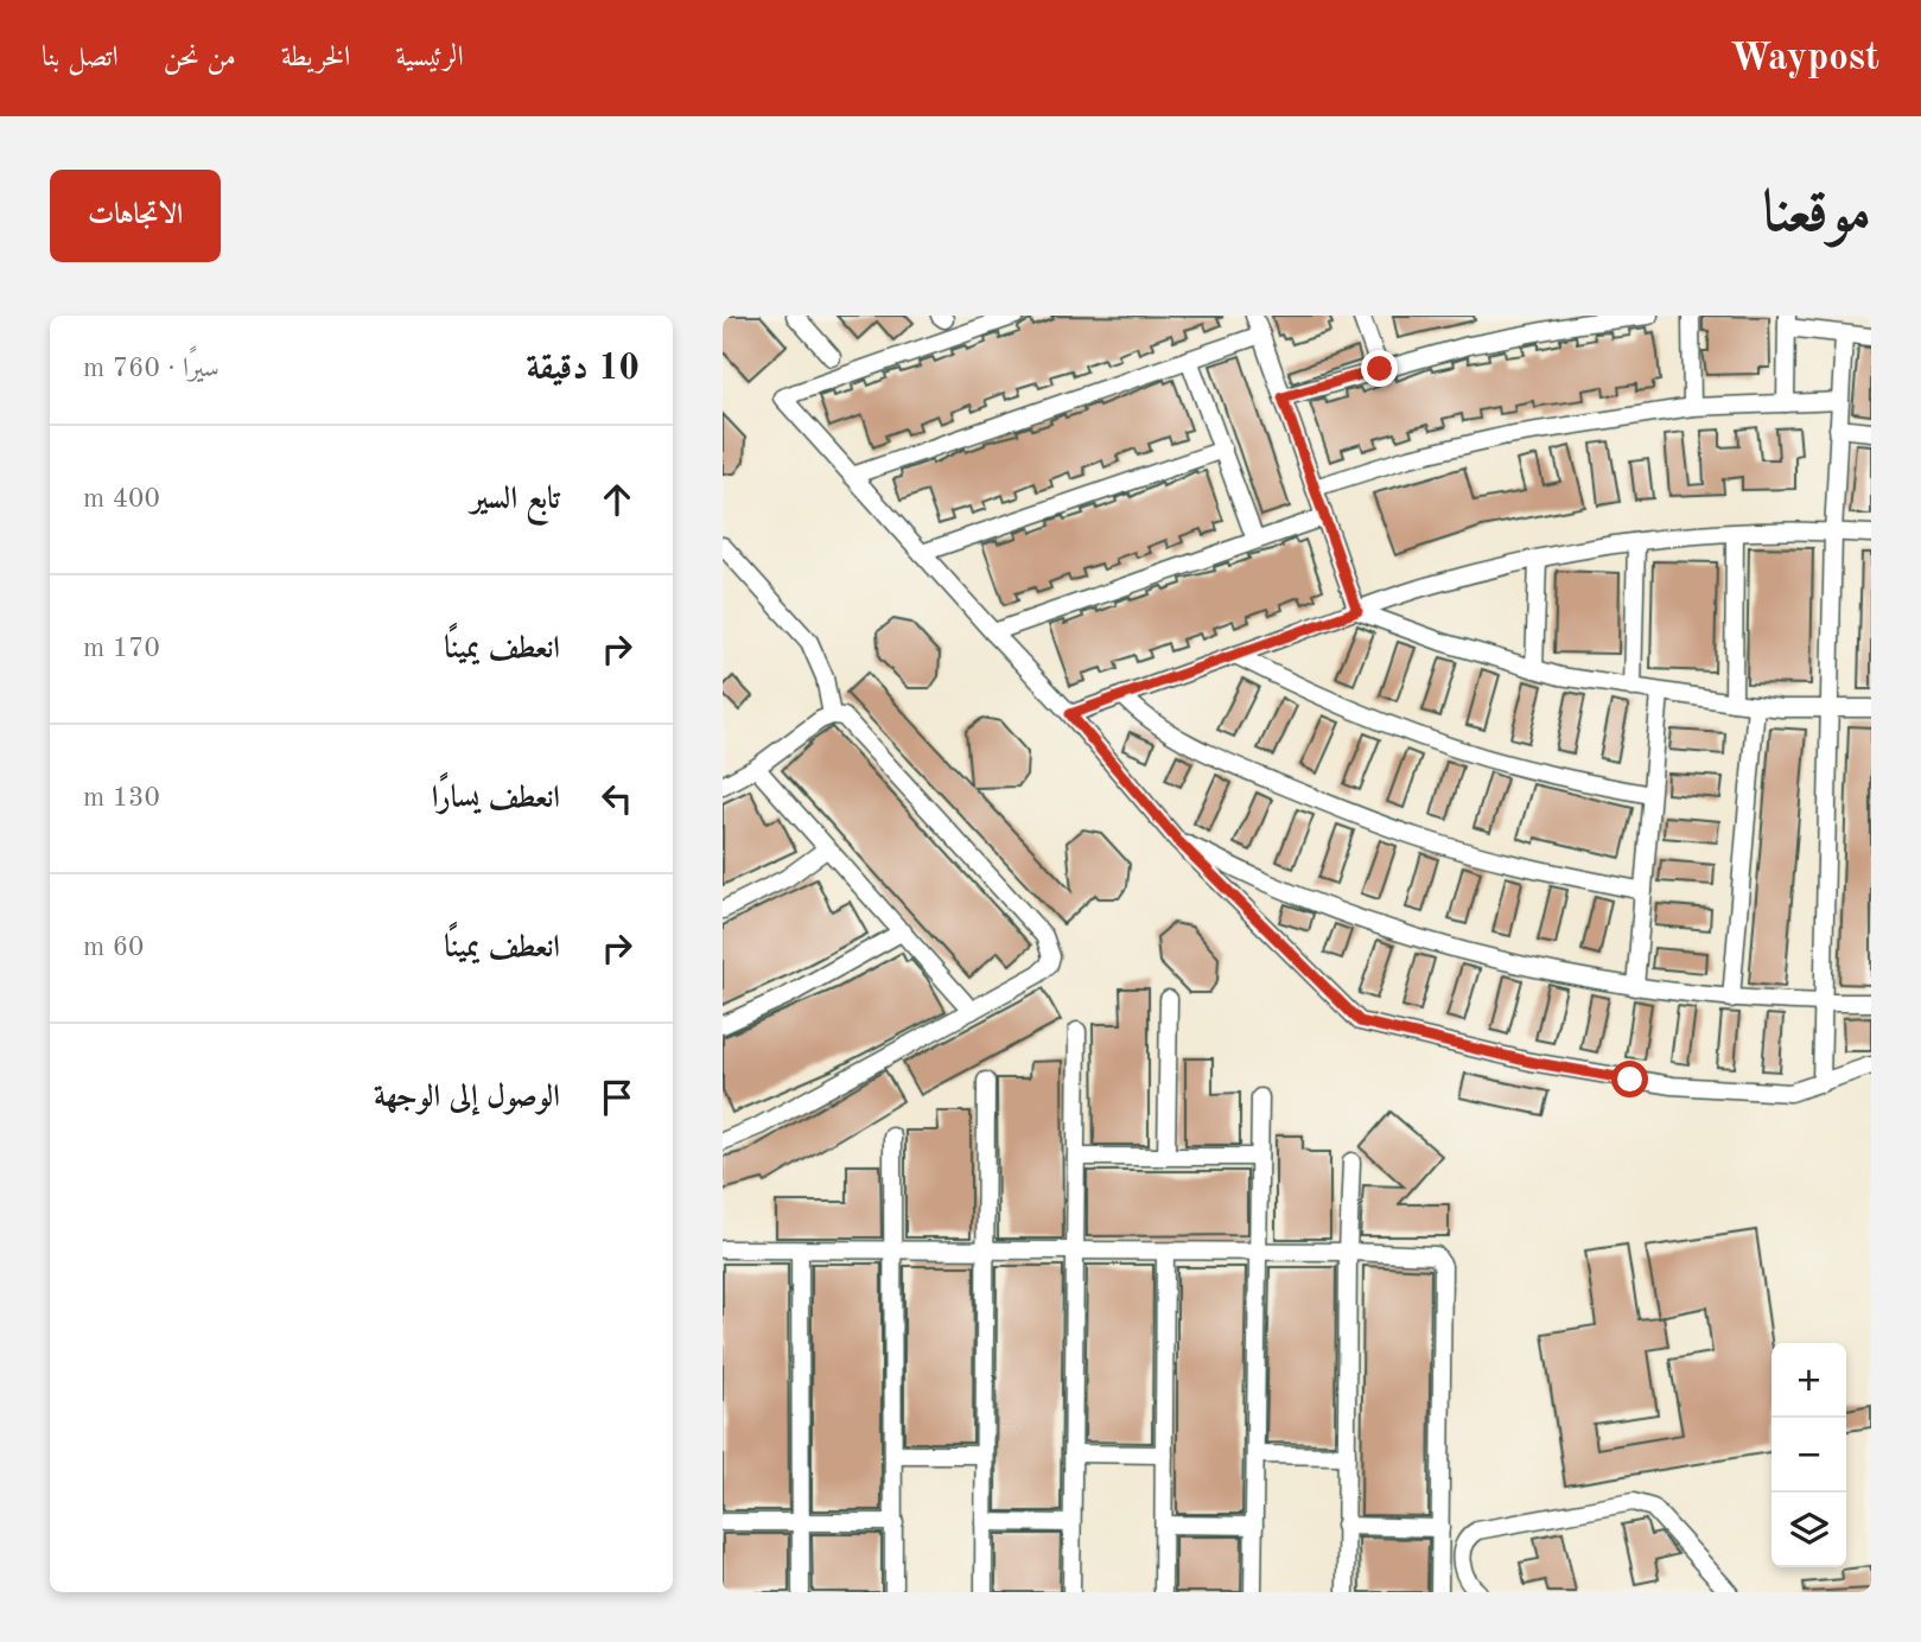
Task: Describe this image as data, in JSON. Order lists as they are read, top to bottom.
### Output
{
  "page": {
    "header": "Waypost",
    "nav": [
      "الرئيسية",
      "الخريطة",
      "من نحن",
      "اتصل بنا"
    ],
    "title": "موقعنا",
    "buttons": "الاتجاهات",
    "heading": ["10 دقيقة", "سيرًا · 760 m"],
    "list": [
      ["تابع السير", "400 m"],
      ["انعطف يمينًا", "170 m"],
      ["انعطف يسارًا", "130 m"],
      ["انعطف يمينًا", "60 m"],
      "الوصول إلى الوجهة"
    ],
    "map_buttons": ["+", "−"]
  }
}
